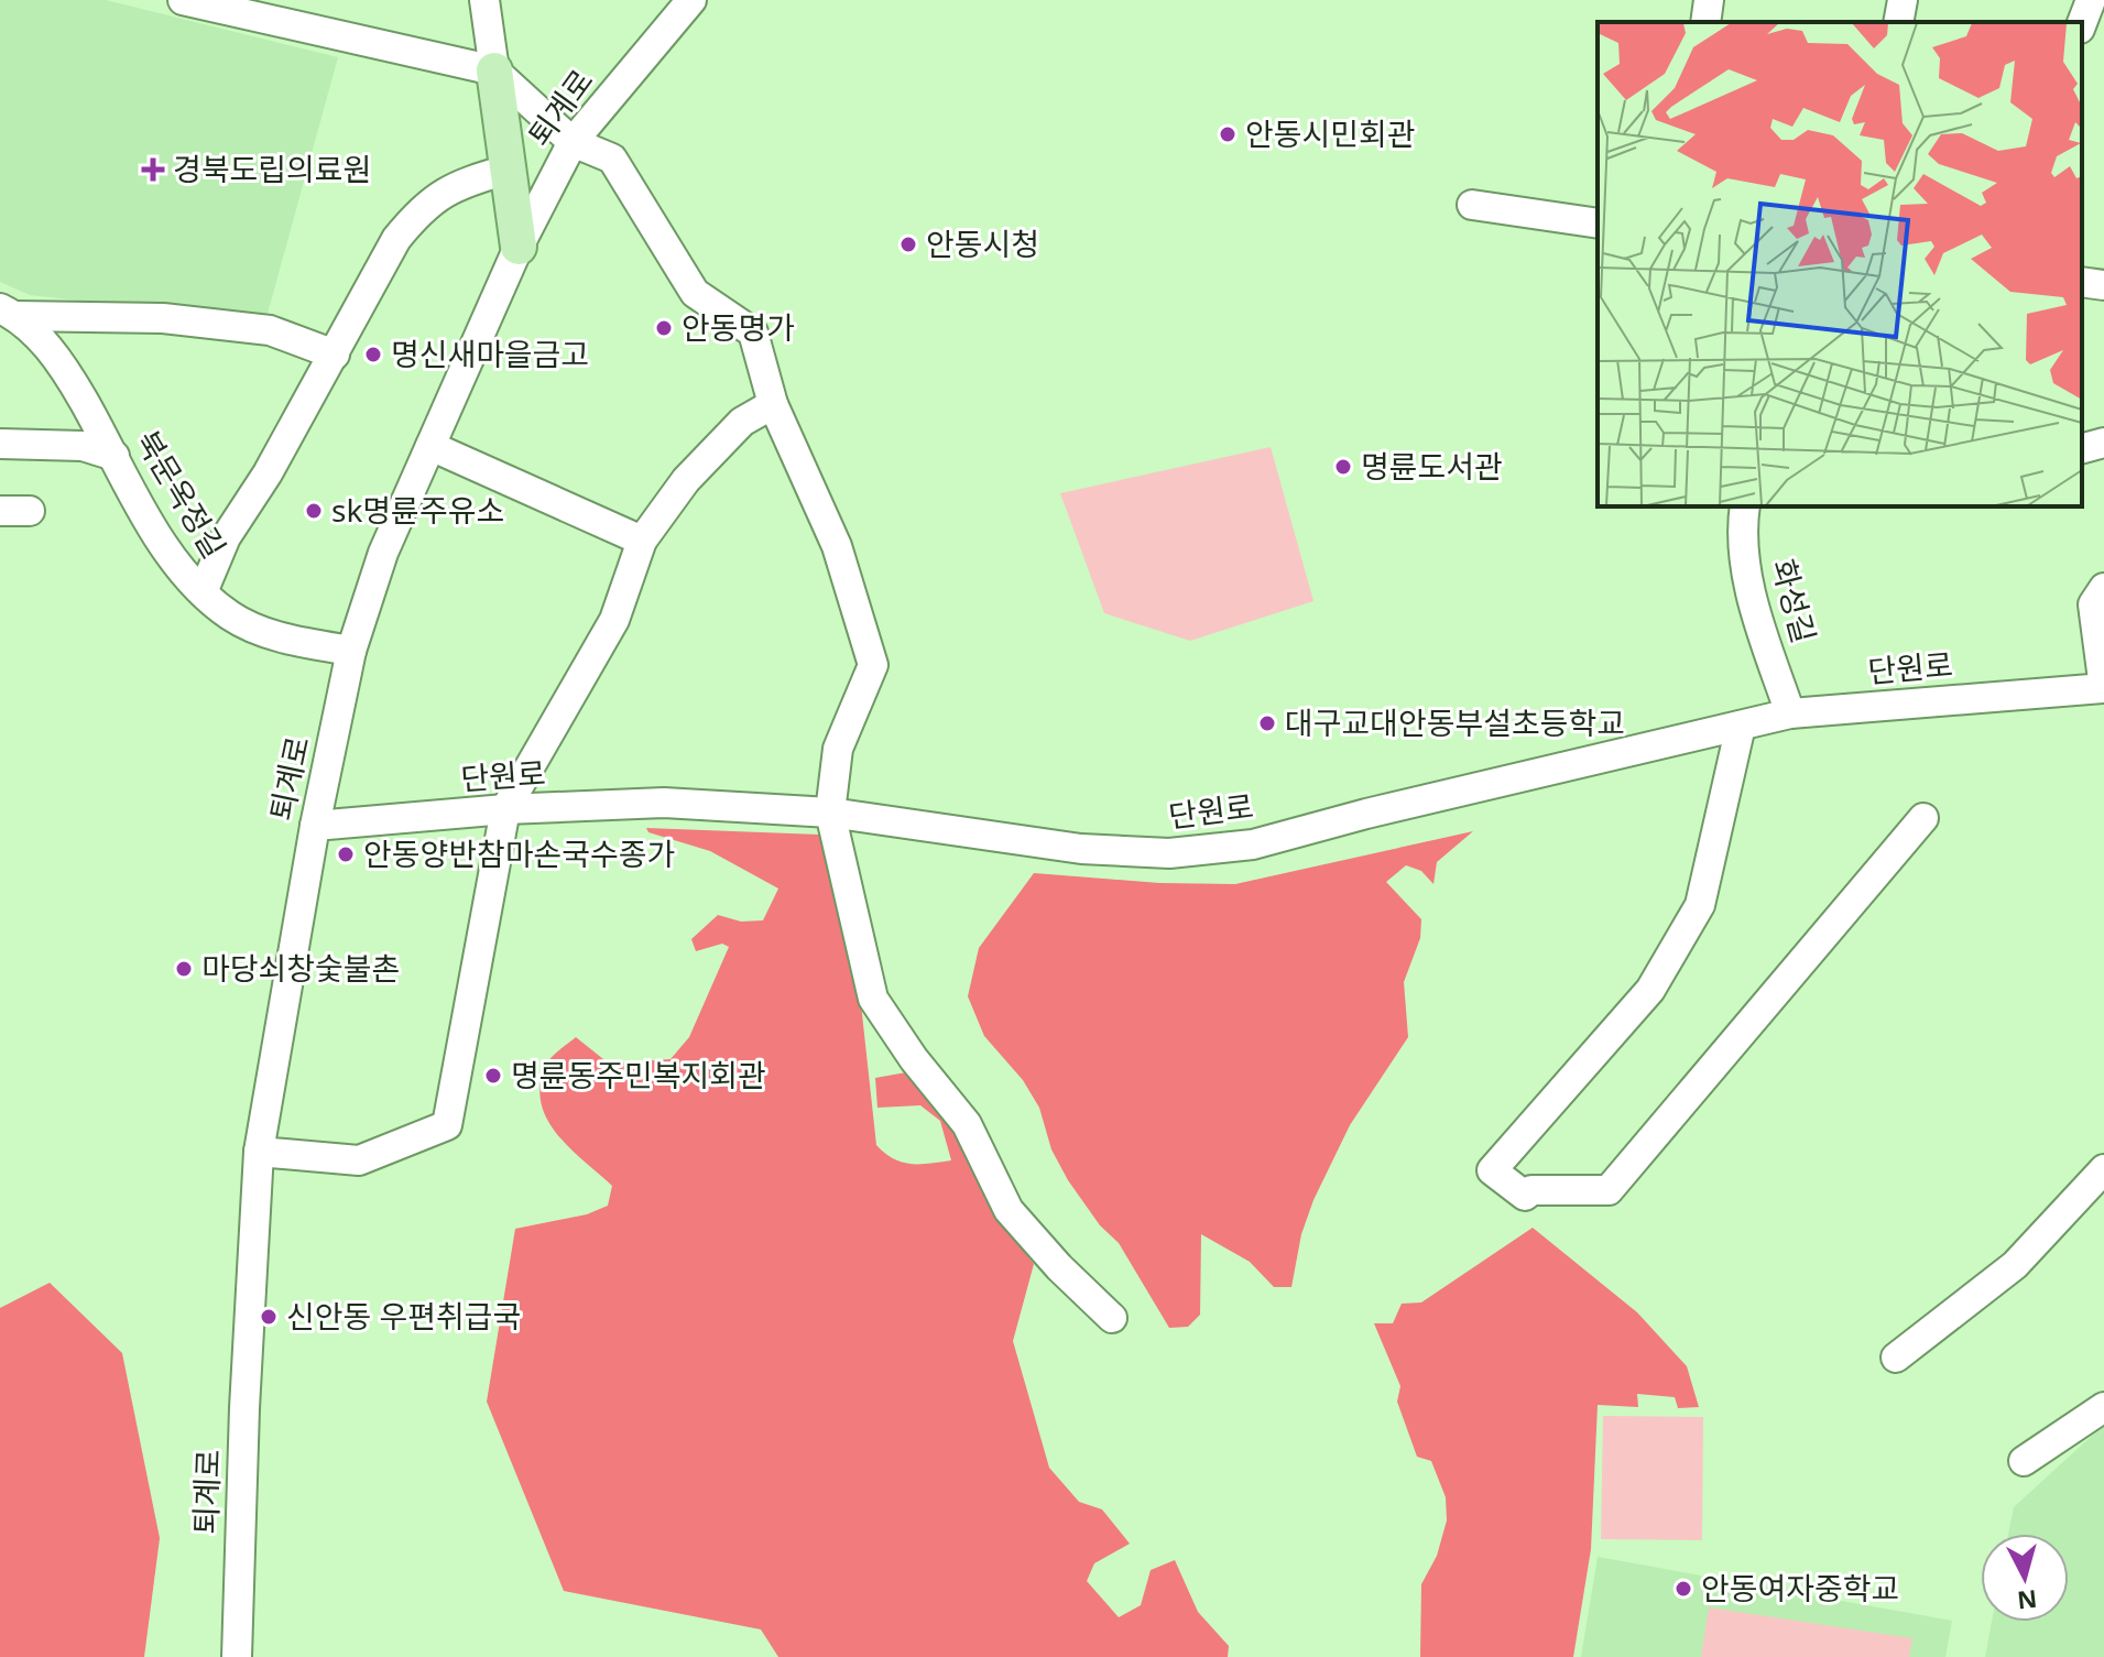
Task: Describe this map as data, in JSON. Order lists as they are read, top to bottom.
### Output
{
  "streets": {
    "street": [
      "퇴계로",
      "북문옥정길",
      "화성길",
      "단원로"
    ]
  },
  "crossings": [
    ["퇴계로", "북문옥정길"],
    ["퇴계로", "단원로"],
    ["화성길", "단원로"]
  ],
  "places": {
    "other": [
      "안동시민회관",
      "안동시청",
      "안동명가",
      "명신새마을금고",
      "명륜도서관",
      "sk명륜주유소",
      "대구교대안동부설초등학교",
      "안동양반참마손국수종가",
      "마당쇠창숯불촌",
      "명륜동주민복지회관",
      "신안동 우편취급국",
      "안동여자중학교"
    ],
    "health": ["경북도립의료원"]
  },
  "north": "bottom"
}
